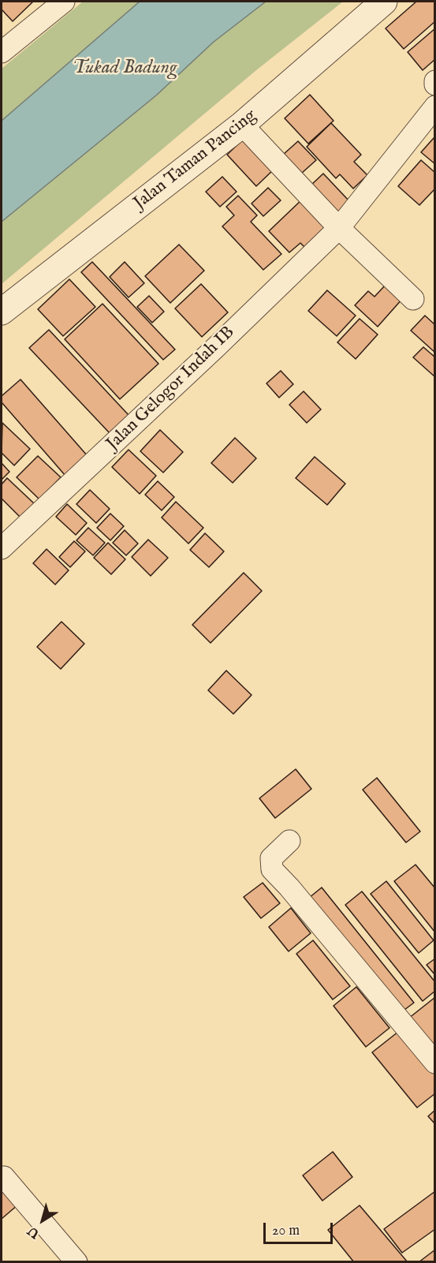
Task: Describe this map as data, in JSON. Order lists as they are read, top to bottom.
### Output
{
  "streets": {
    "street": ["Jalan Taman Pancing", "Jalan Gelogor Indah IB"]
  },
  "water": ["Tukad Badung"],
  "scale_bar": "20 m",
  "north": "bottom left"
}
